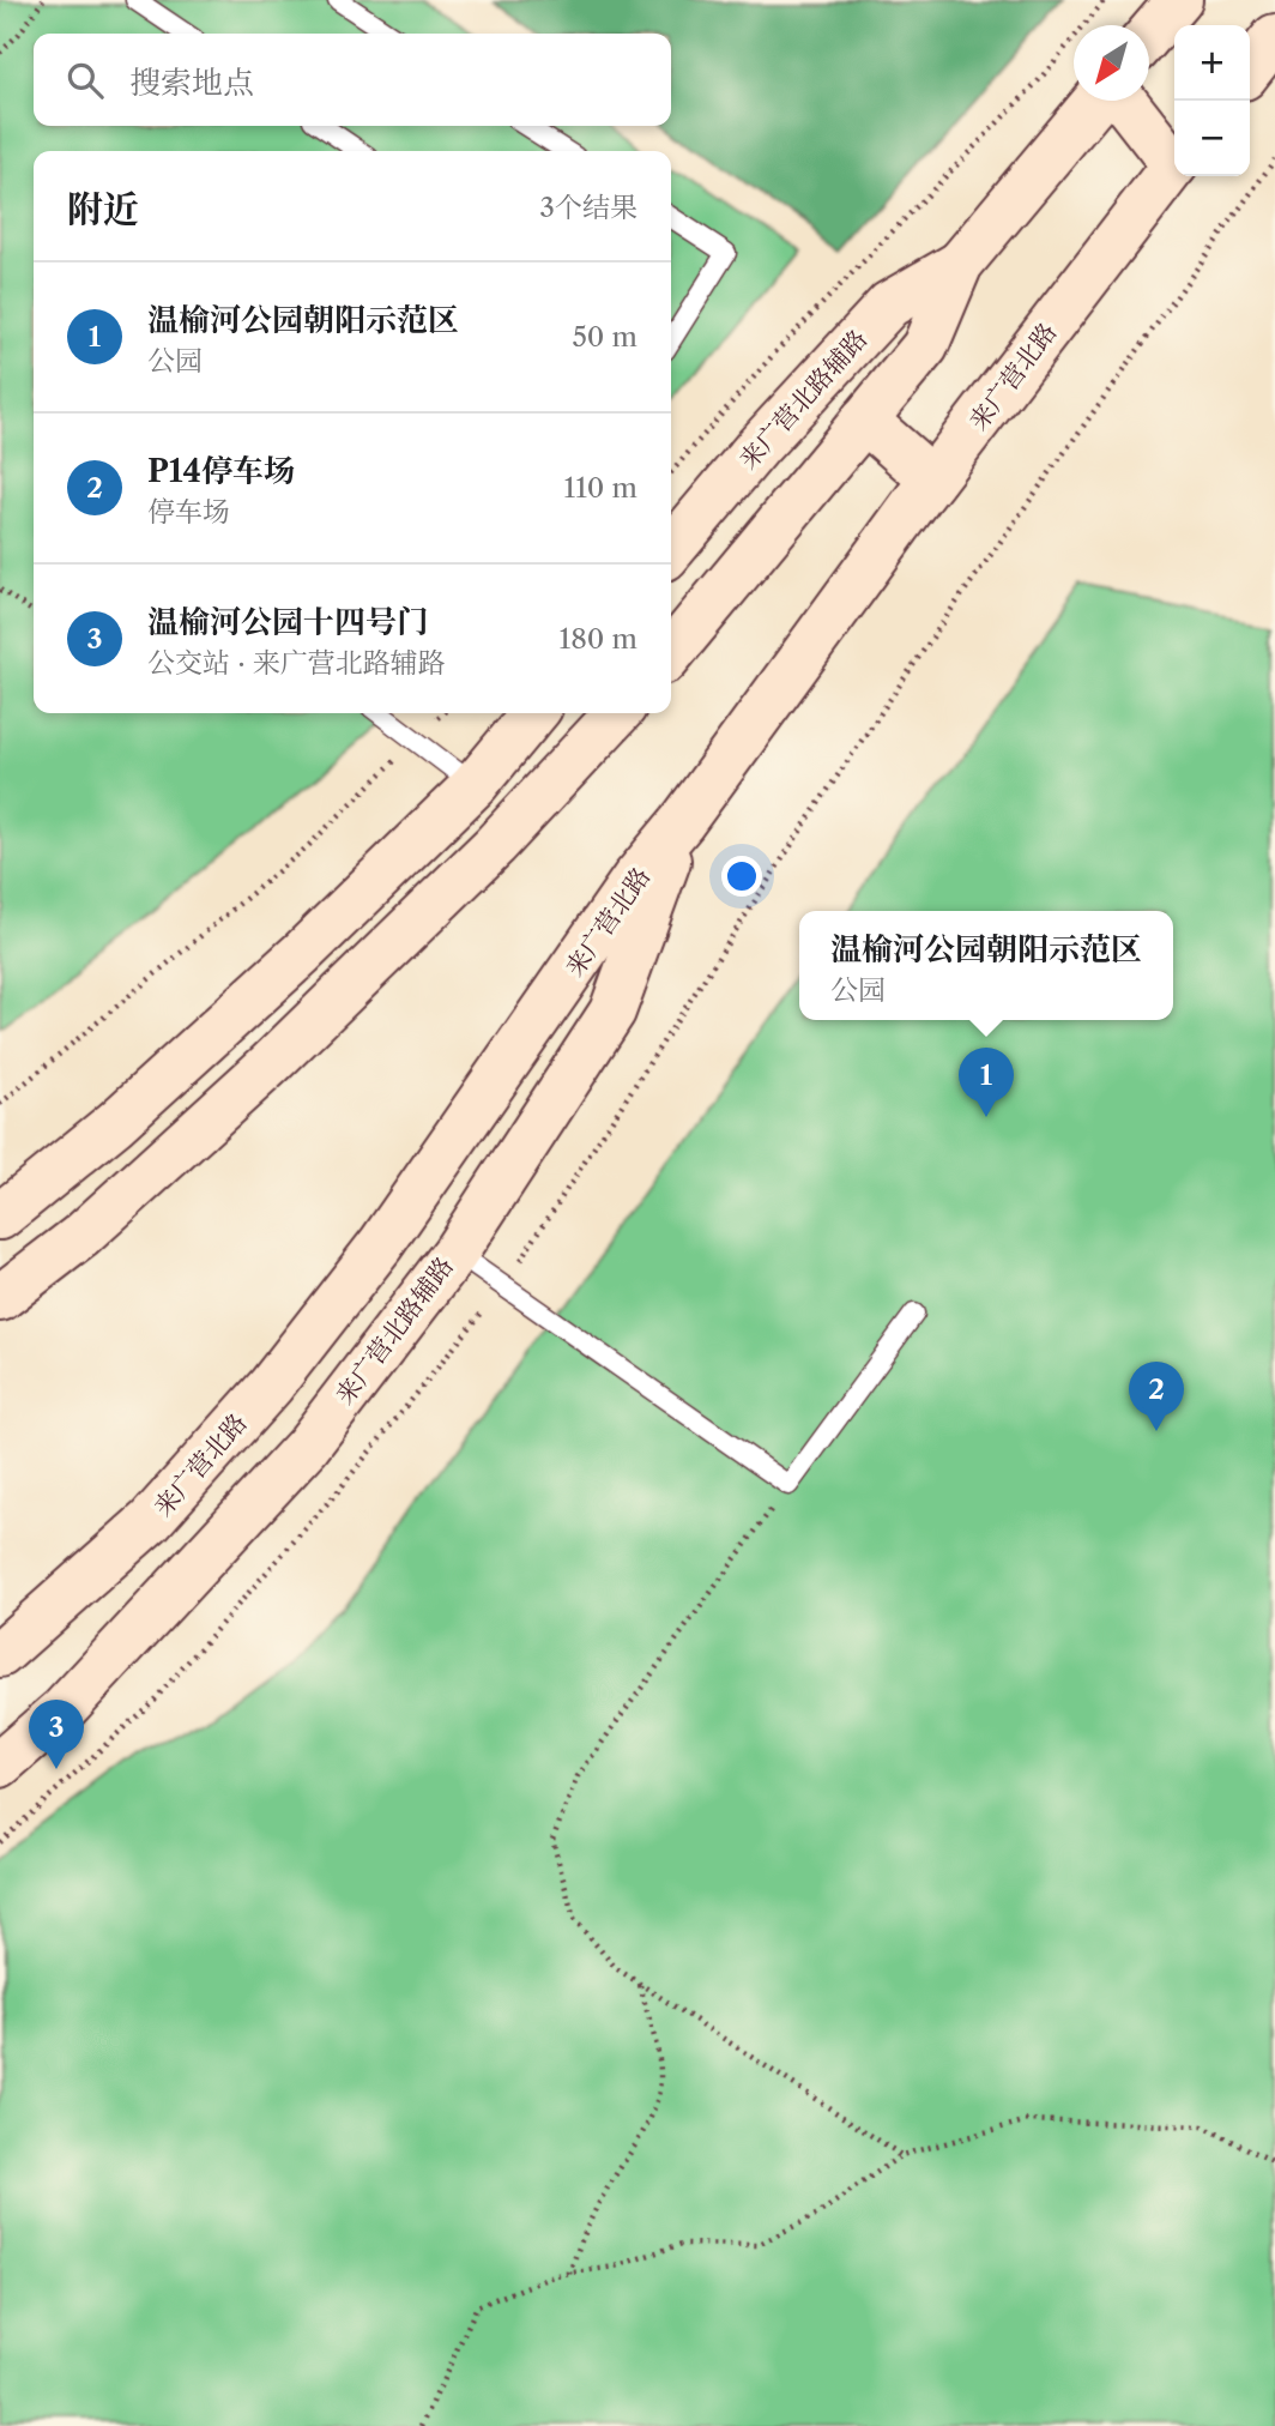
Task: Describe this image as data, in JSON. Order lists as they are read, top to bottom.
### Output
{
  "streets": {
    "main road": ["来广营北路", "来广营北路辅路"]
  },
  "crossings": [
    ["来广营北路", "来广营北路辅路"]
  ],
  "north": "bottom left",
  "page": {
    "map_buttons": ["+", "−"],
    "search": "搜索地点",
    "heading": ["附近", "3个结果"],
    "list": [
      {
        "mark": "1",
        "name": "温榆河公园朝阳示范区",
        "note": "公园",
        "value": "50 m"
      },
      {
        "mark": "2",
        "name": "P14停车场",
        "note": "停车场",
        "value": "110 m"
      },
      {
        "mark": "3",
        "name": "温榆河公园十四号门",
        "note": "公交站 · 来广营北路辅路",
        "value": "180 m"
      }
    ],
    "popup": ["温榆河公园朝阳示范区", "公园"],
    "pins": ["1", "2", "3"]
  }
}
